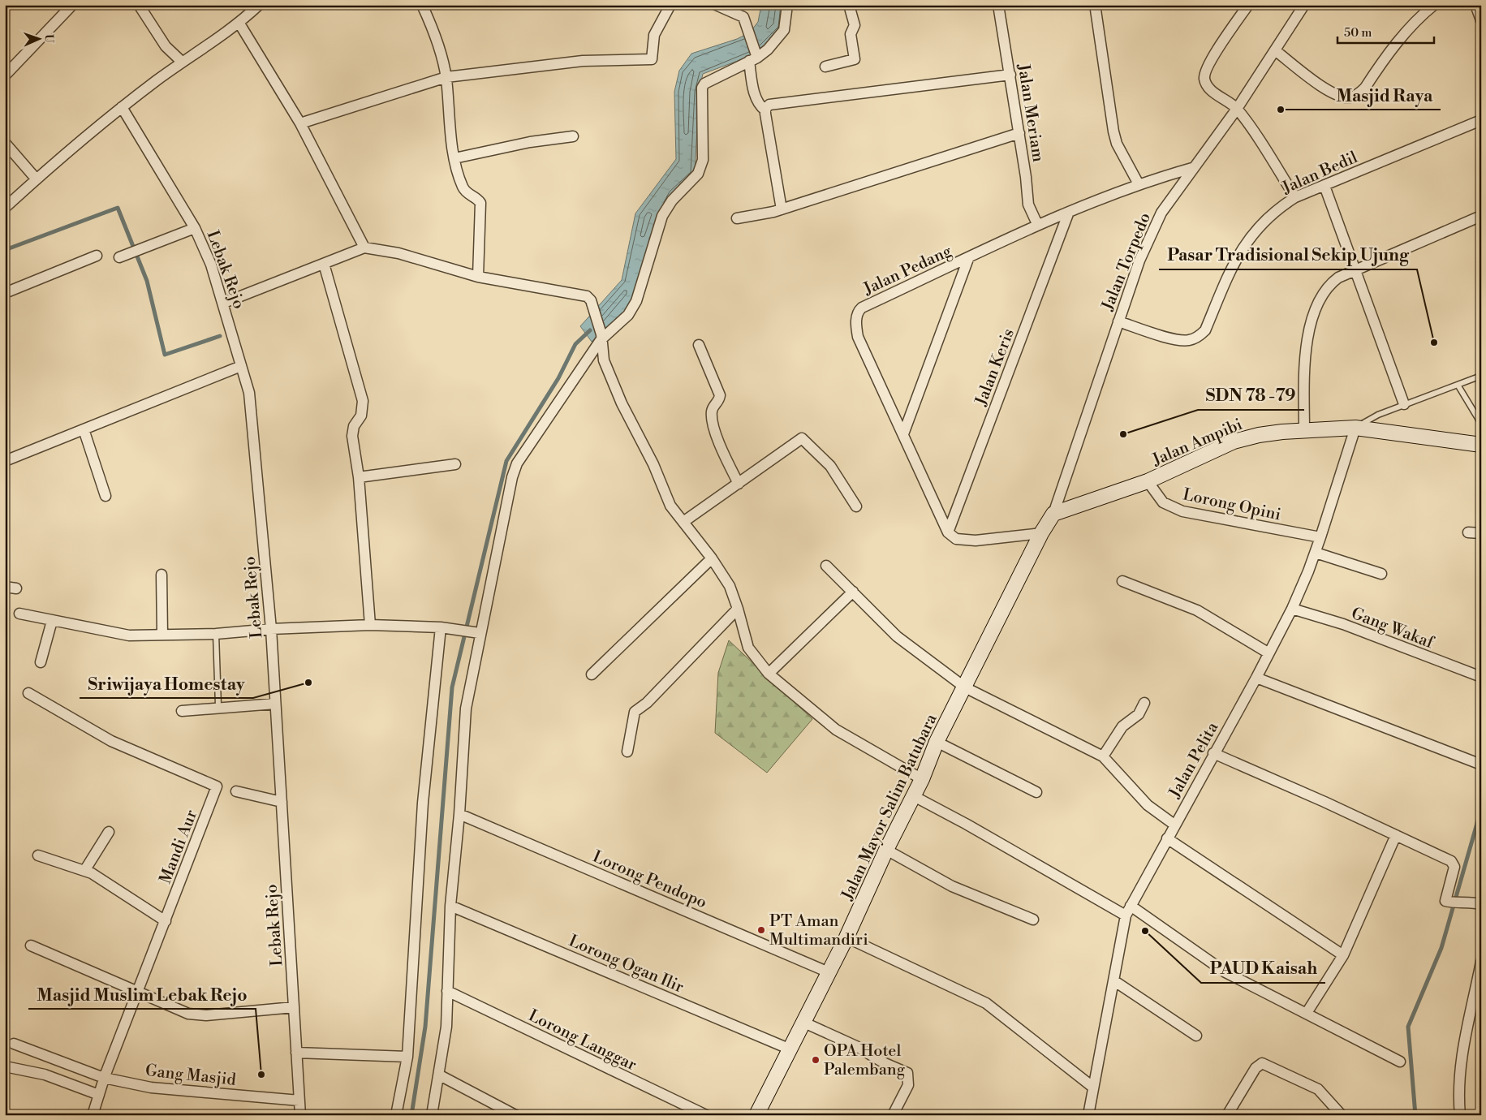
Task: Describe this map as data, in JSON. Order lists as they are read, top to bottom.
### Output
{
  "streets": {
    "street": [
      "Jalan Meriam",
      "Jalan Bedil",
      "Jalan Torpedo",
      "Lebak Rejo",
      "Jalan Pedang",
      "Jalan Keris",
      "Jalan Ampibi",
      "Lorong Opini",
      "Gang Wakaf",
      "Jalan Pelita",
      "Jalan Mayor Salim Batubara",
      "Mandi Aur",
      "Lorong Pendopo",
      "Lorong Ogan Ilir",
      "Lorong Langgar",
      "Gang Masjid"
    ]
  },
  "crossings": [
    ["Jalan Meriam", "Jalan Pedang"],
    ["Jalan Bedil", "Jalan Torpedo"],
    ["Jalan Torpedo", "Jalan Pedang"],
    ["Jalan Torpedo", "Jalan Ampibi"],
    ["Jalan Torpedo", "Jalan Mayor Salim Batubara"],
    ["Lebak Rejo", "Gang Masjid"],
    ["Jalan Pedang", "Jalan Keris"],
    ["Jalan Ampibi", "Lorong Opini"],
    ["Jalan Ampibi", "Jalan Pelita"],
    ["Jalan Ampibi", "Jalan Mayor Salim Batubara"],
    ["Lorong Opini", "Jalan Pelita"],
    ["Gang Wakaf", "Jalan Pelita"],
    ["Jalan Mayor Salim Batubara", "Lorong Pendopo"],
    ["Jalan Mayor Salim Batubara", "Lorong Ogan Ilir"],
    ["Mandi Aur", "Gang Masjid"]
  ],
  "places": [
    "Masjid Raya",
    "Pasar Tradisional Sekip Ujung",
    "SDN 78 -79",
    "Sriwijaya Homestay",
    "PT Aman Multimandiri",
    "PAUD Kaisah",
    "OPA Hotel Palembang",
    "Masjid Muslim Lebak Rejo"
  ],
  "scale_bar": "50 m",
  "north": "right"
}
